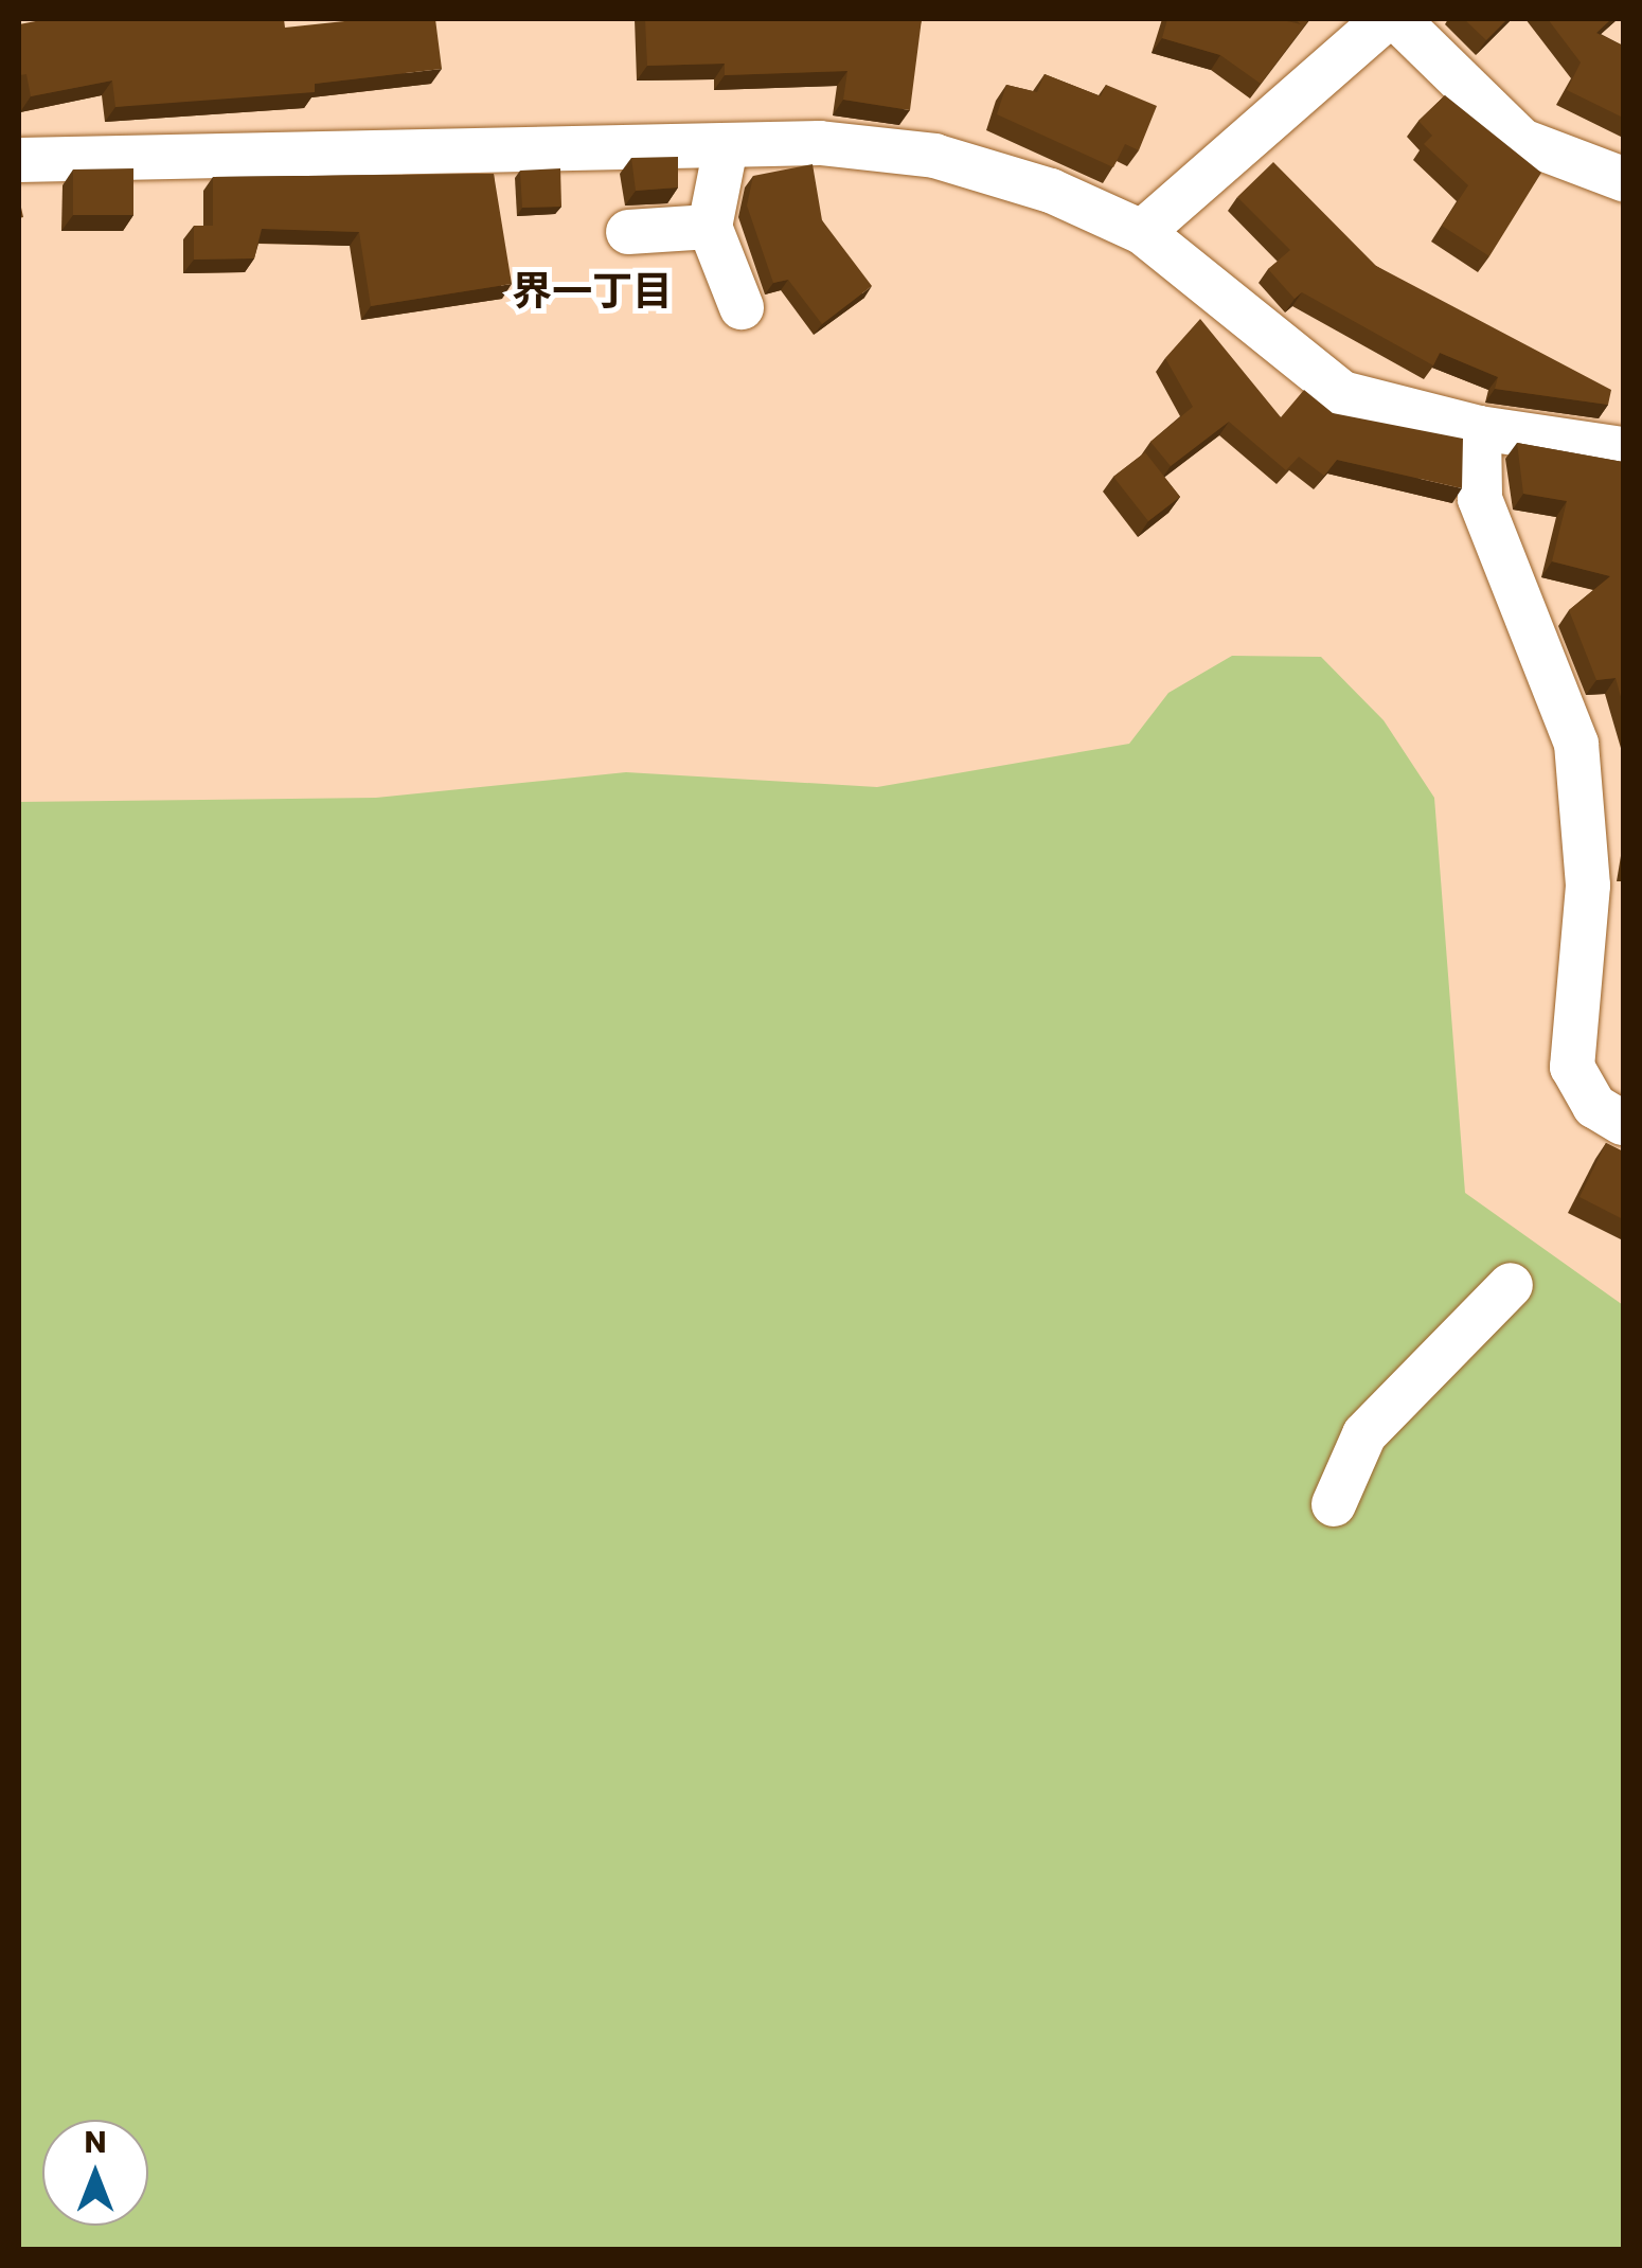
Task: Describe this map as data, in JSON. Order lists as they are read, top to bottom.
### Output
{
  "districts": ["界一丁目"],
  "north": "top"
}
